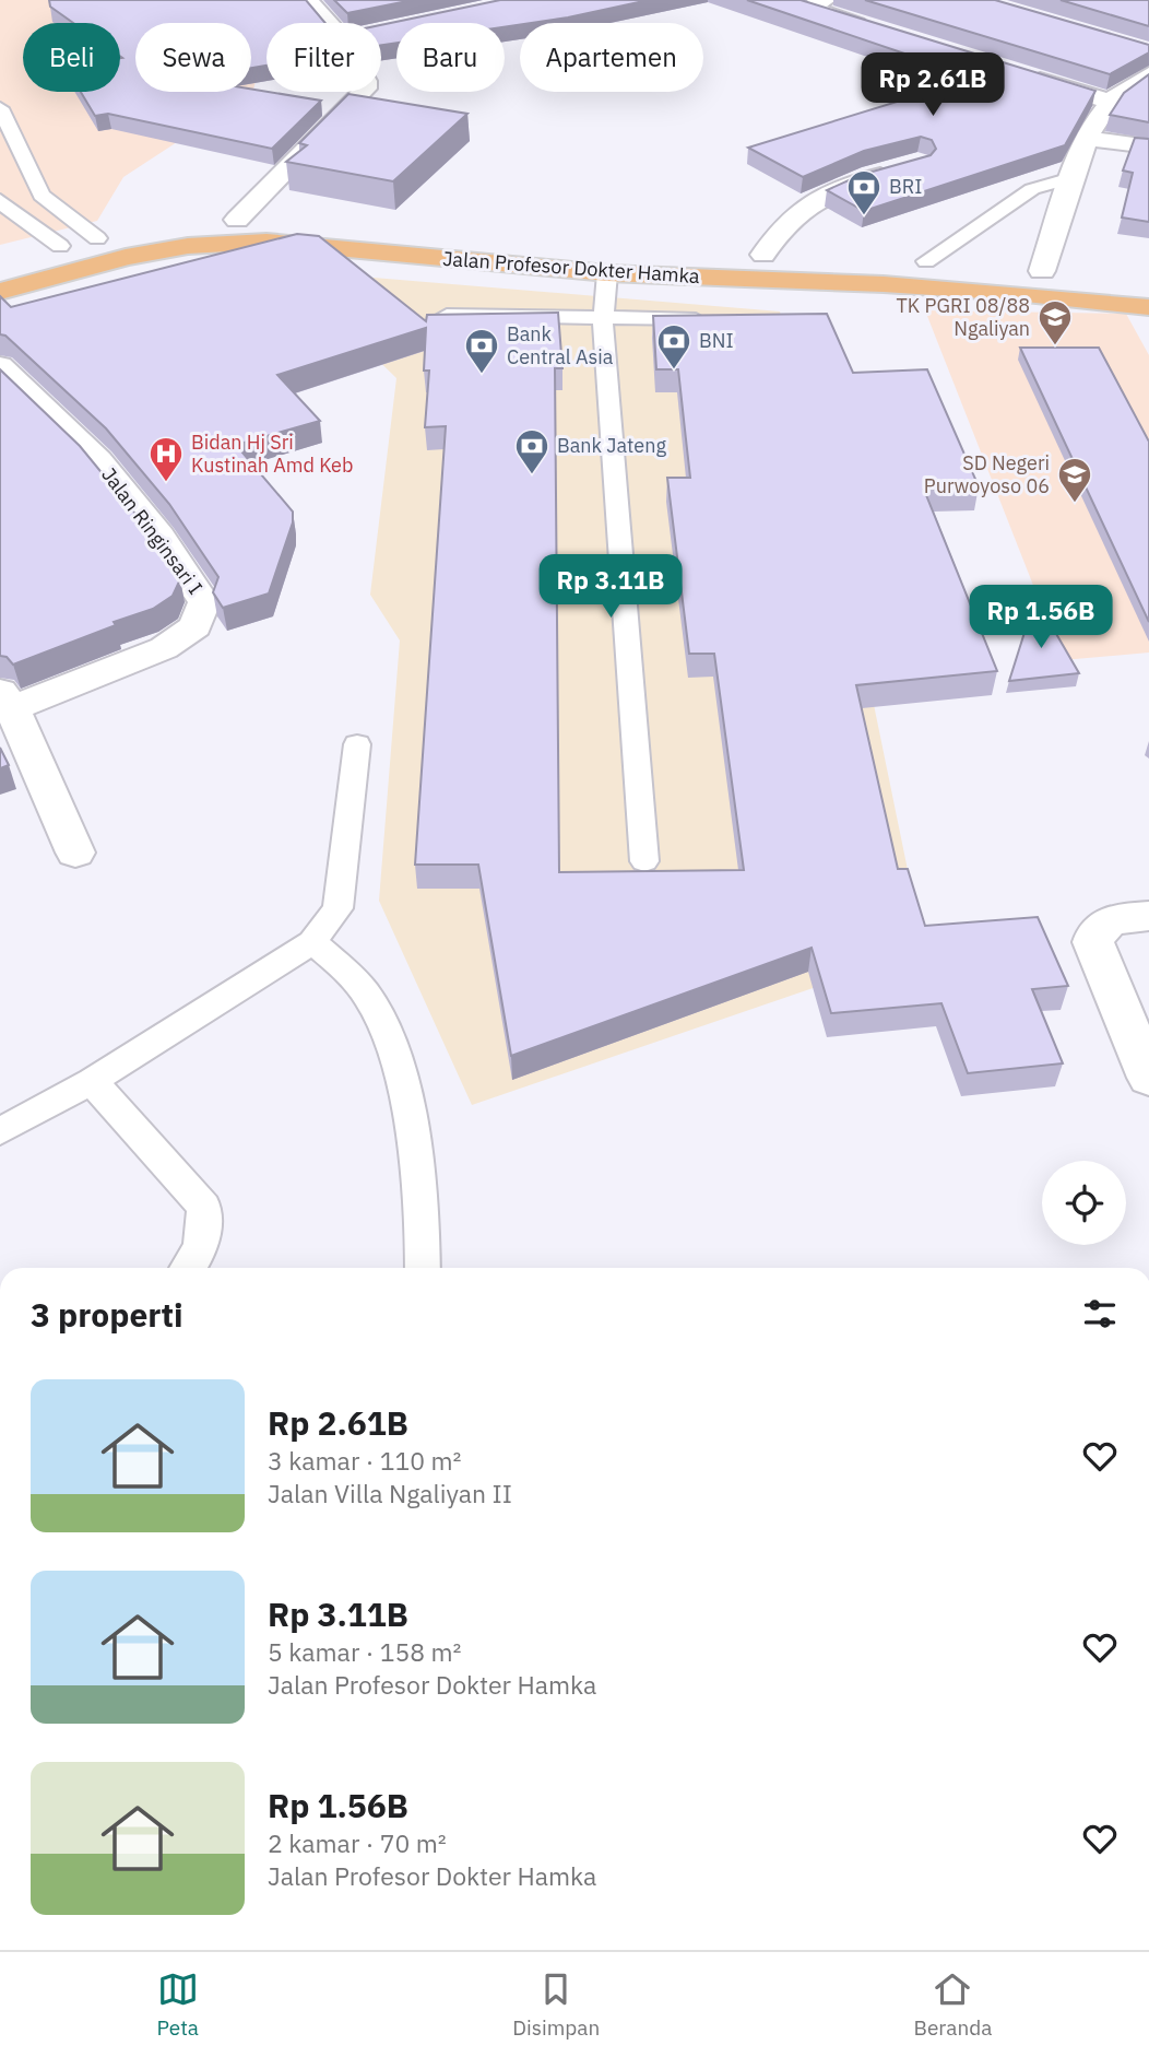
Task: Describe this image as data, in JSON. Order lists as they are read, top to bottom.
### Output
{
  "streets": {
    "main road": ["Jalan Profesor Dokter Hamka"],
    "street": ["Jalan Ringinsari I"]
  },
  "places": {
    "bank": [
      "BRI",
      "BNI",
      "Bank Central Asia",
      "Bank Jateng"
    ],
    "school or university": ["TK PGRI 08/88 Ngaliyan", "SD Negeri Purwoyoso 06"],
    "hospital": ["Bidan Hj Sri Kustinah Amd Keb"]
  },
  "page": {
    "chip": [
      "Beli",
      "Sewa",
      "Filter",
      "Baru",
      "Apartemen"
    ],
    "price": ["Rp 2.61B", "Rp 3.11B", "Rp 1.56B"],
    "heading": "3 properti",
    "list": [
      {
        "name": "Rp 2.61B",
        "note": "3 kamar · 110 m² · Jalan Villa Ngaliyan II"
      },
      {
        "name": "Rp 3.11B",
        "note": "5 kamar · 158 m² · Jalan Profesor Dokter Hamka"
      },
      {
        "name": "Rp 1.56B",
        "note": "2 kamar · 70 m² · Jalan Profesor Dokter Hamka"
      }
    ],
    "tabs": ["Peta", "Disimpan", "Beranda"]
  }
}
